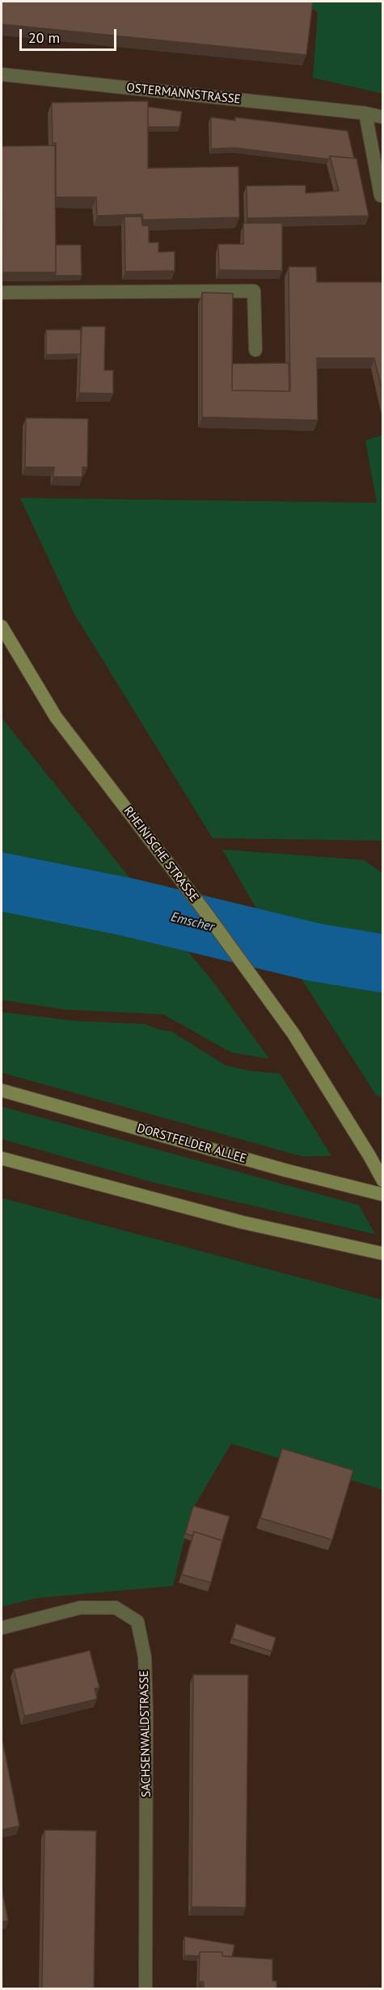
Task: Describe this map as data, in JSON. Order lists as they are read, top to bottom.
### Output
{
  "streets": {
    "main road": ["RHEINISCHE STRASSE", "DORSTFELDER ALLEE"],
    "street": ["OSTERMANNSTRASSE", "SACHSENWALDSTRASSE"]
  },
  "water": ["Emscher"],
  "scale_bar": "20 m"
}
